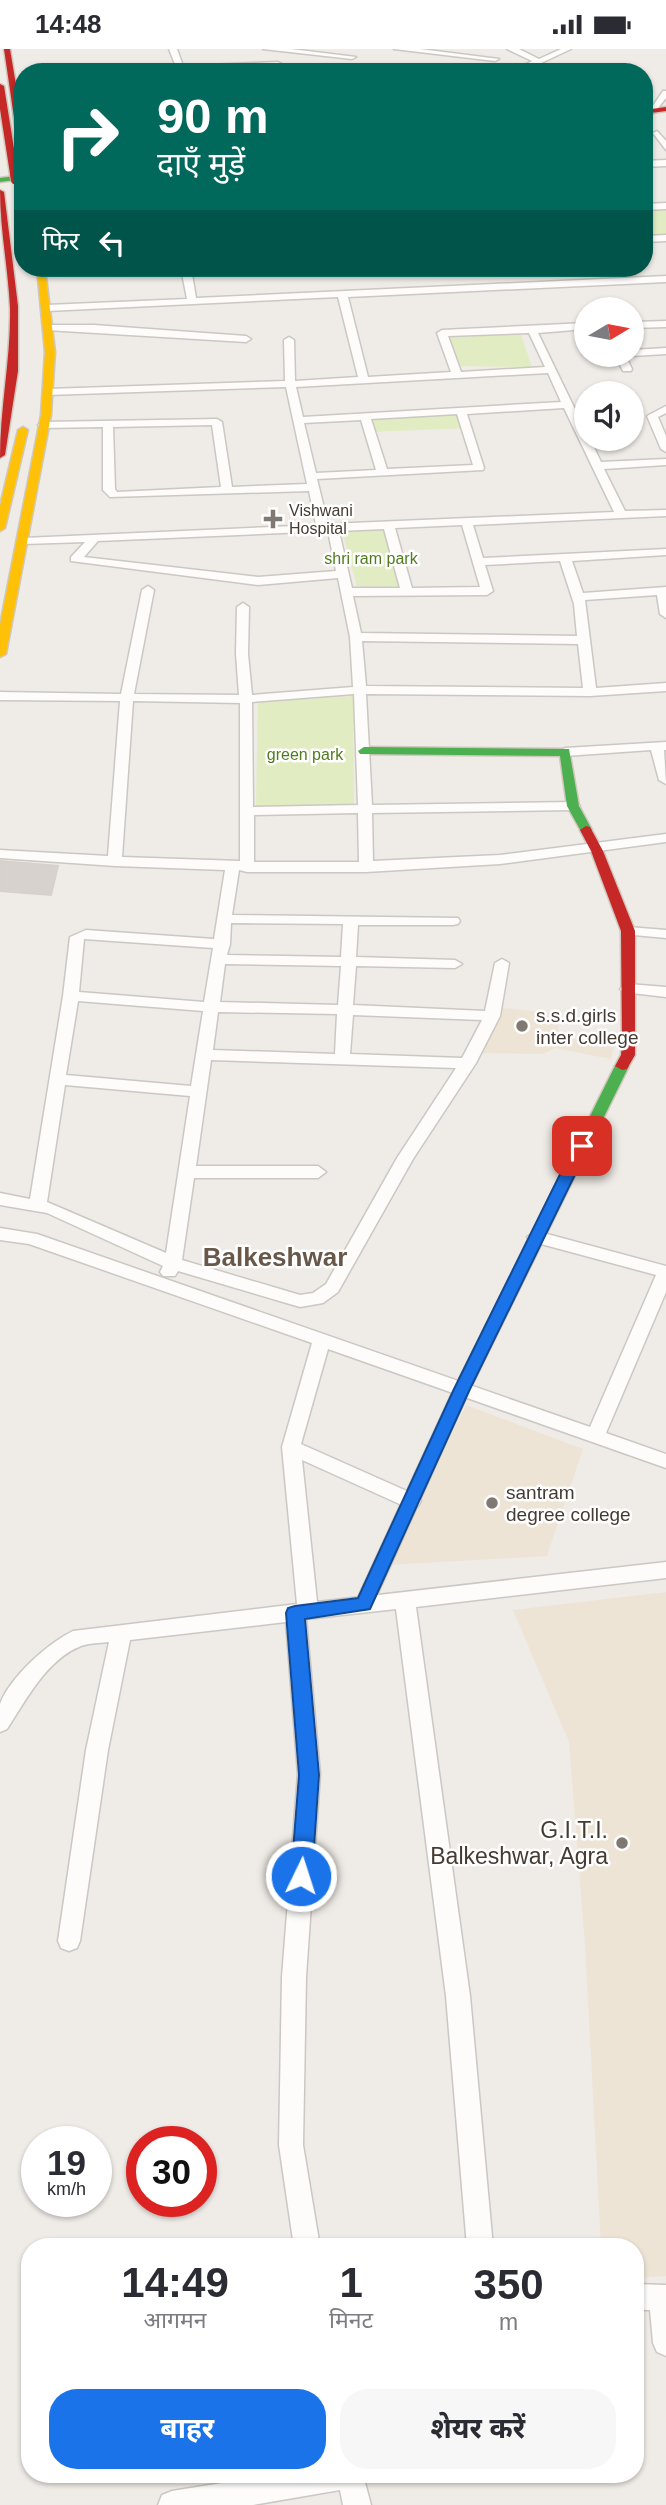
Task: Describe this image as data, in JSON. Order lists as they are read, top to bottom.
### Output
{
  "districts": ["Balkeshwar"],
  "parks": ["shri ram park", "green park"],
  "places": {
    "health": ["Vishwani Hospital"],
    "other": ["s.s.d.girls inter college", "santram degree college", "G.I.T.I. Balkeshwar, Agra"]
  },
  "north": "right",
  "page": {
    "status": "14:48",
    "turn": ["90 m", "दाएँ मुड़ें"],
    "then": "फिर",
    "speed": "19 km/h",
    "limit": "30",
    "eta": [
      "14:49",
      "आगमन",
      "1",
      "मिनट",
      "350",
      "m"
    ],
    "buttons": ["बाहर", "शेयर करें"]
  }
}
